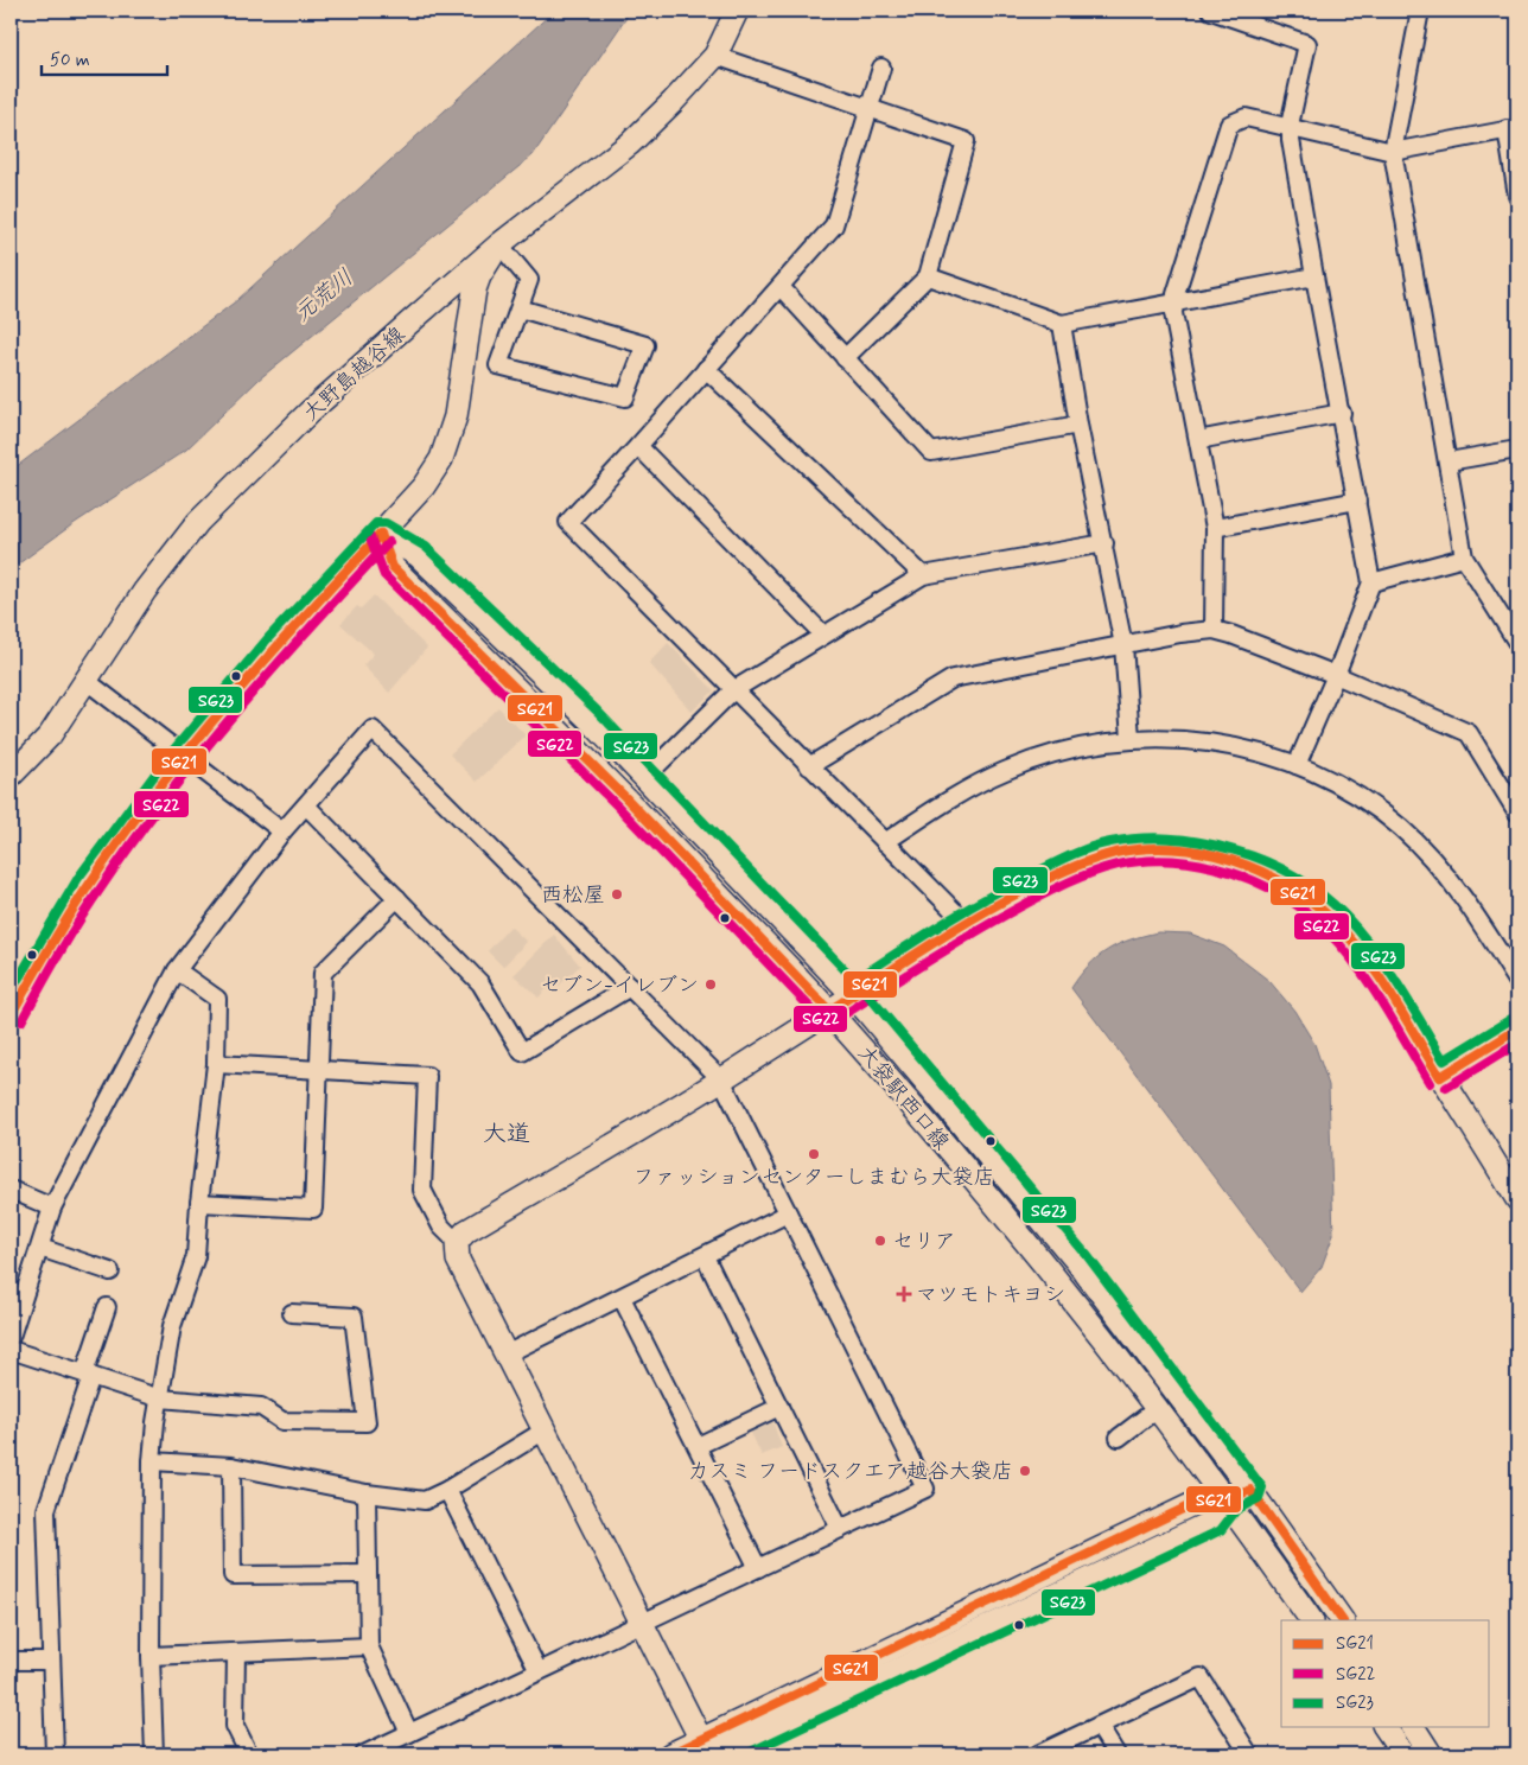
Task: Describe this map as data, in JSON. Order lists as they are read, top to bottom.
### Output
{
  "streets": {
    "street": ["大野島越谷線", "大袋駅西口線"]
  },
  "districts": ["大道"],
  "water": ["元荒川"],
  "places": {
    "other": [
      "西松屋",
      "セブン-イレブン",
      "ファッションセンターしまむら大袋店",
      "セリア",
      "カスミ フードスクエア越谷大袋店"
    ],
    "health": ["マツモトキヨシ"]
  },
  "lines": ["transit line SG23", "transit line SG21", "transit line SG22"],
  "legend": ["SG21", "SG22", "SG23"],
  "scale_bar": "50 m"
}
